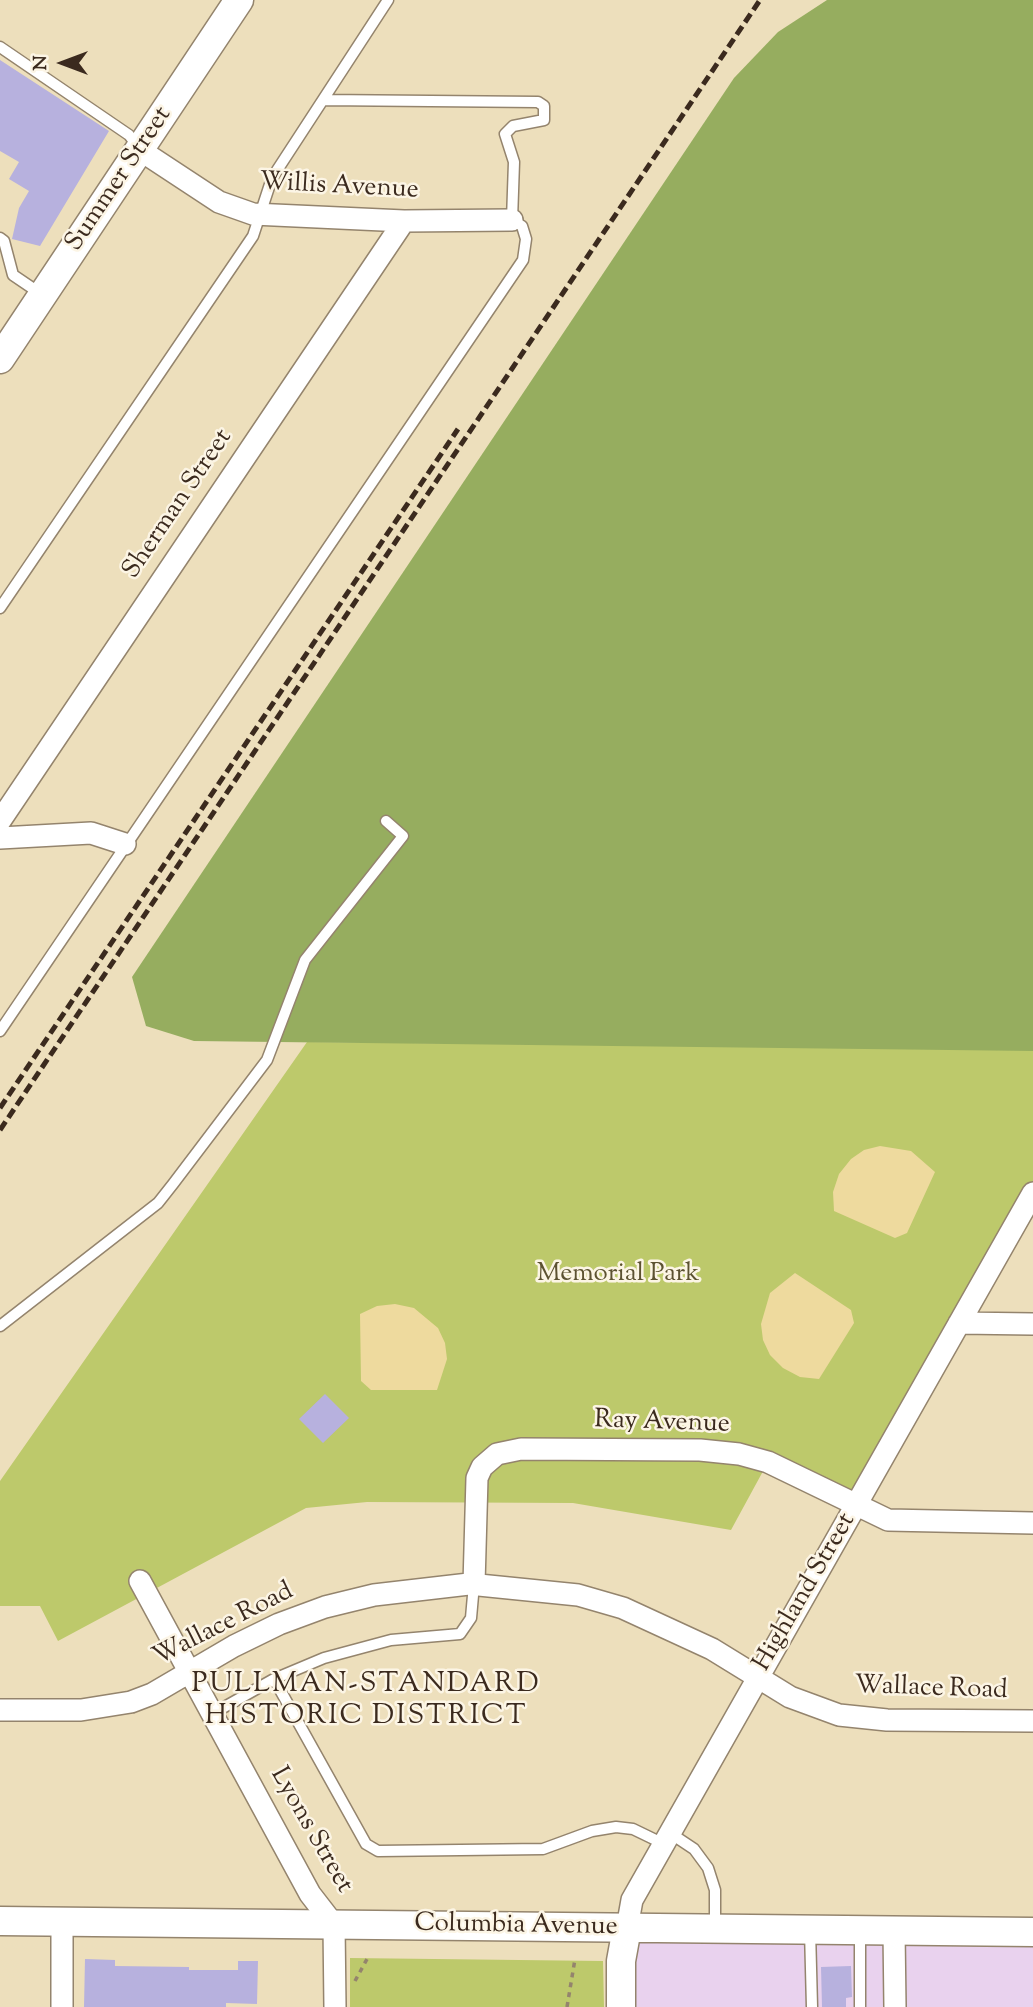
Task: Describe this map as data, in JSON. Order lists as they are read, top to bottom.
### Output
{
  "streets": {
    "street": [
      "Summer Street",
      "Willis Avenue",
      "Sherman Street",
      "Ray Avenue",
      "Highland Street",
      "Wallace Road",
      "Lyons Street",
      "Columbia Avenue"
    ]
  },
  "crossings": [
    ["Summer Street", "Willis Avenue"],
    ["Willis Avenue", "Sherman Street"],
    ["Ray Avenue", "Highland Street"],
    ["Ray Avenue", "Wallace Road"],
    ["Highland Street", "Wallace Road"],
    ["Highland Street", "Columbia Avenue"],
    ["Wallace Road", "Lyons Street"],
    ["Lyons Street", "Columbia Avenue"]
  ],
  "districts": ["PULLMAN-STANDARD HISTORIC DISTRICT"],
  "parks": ["Memorial Park"],
  "north": "left"
}
